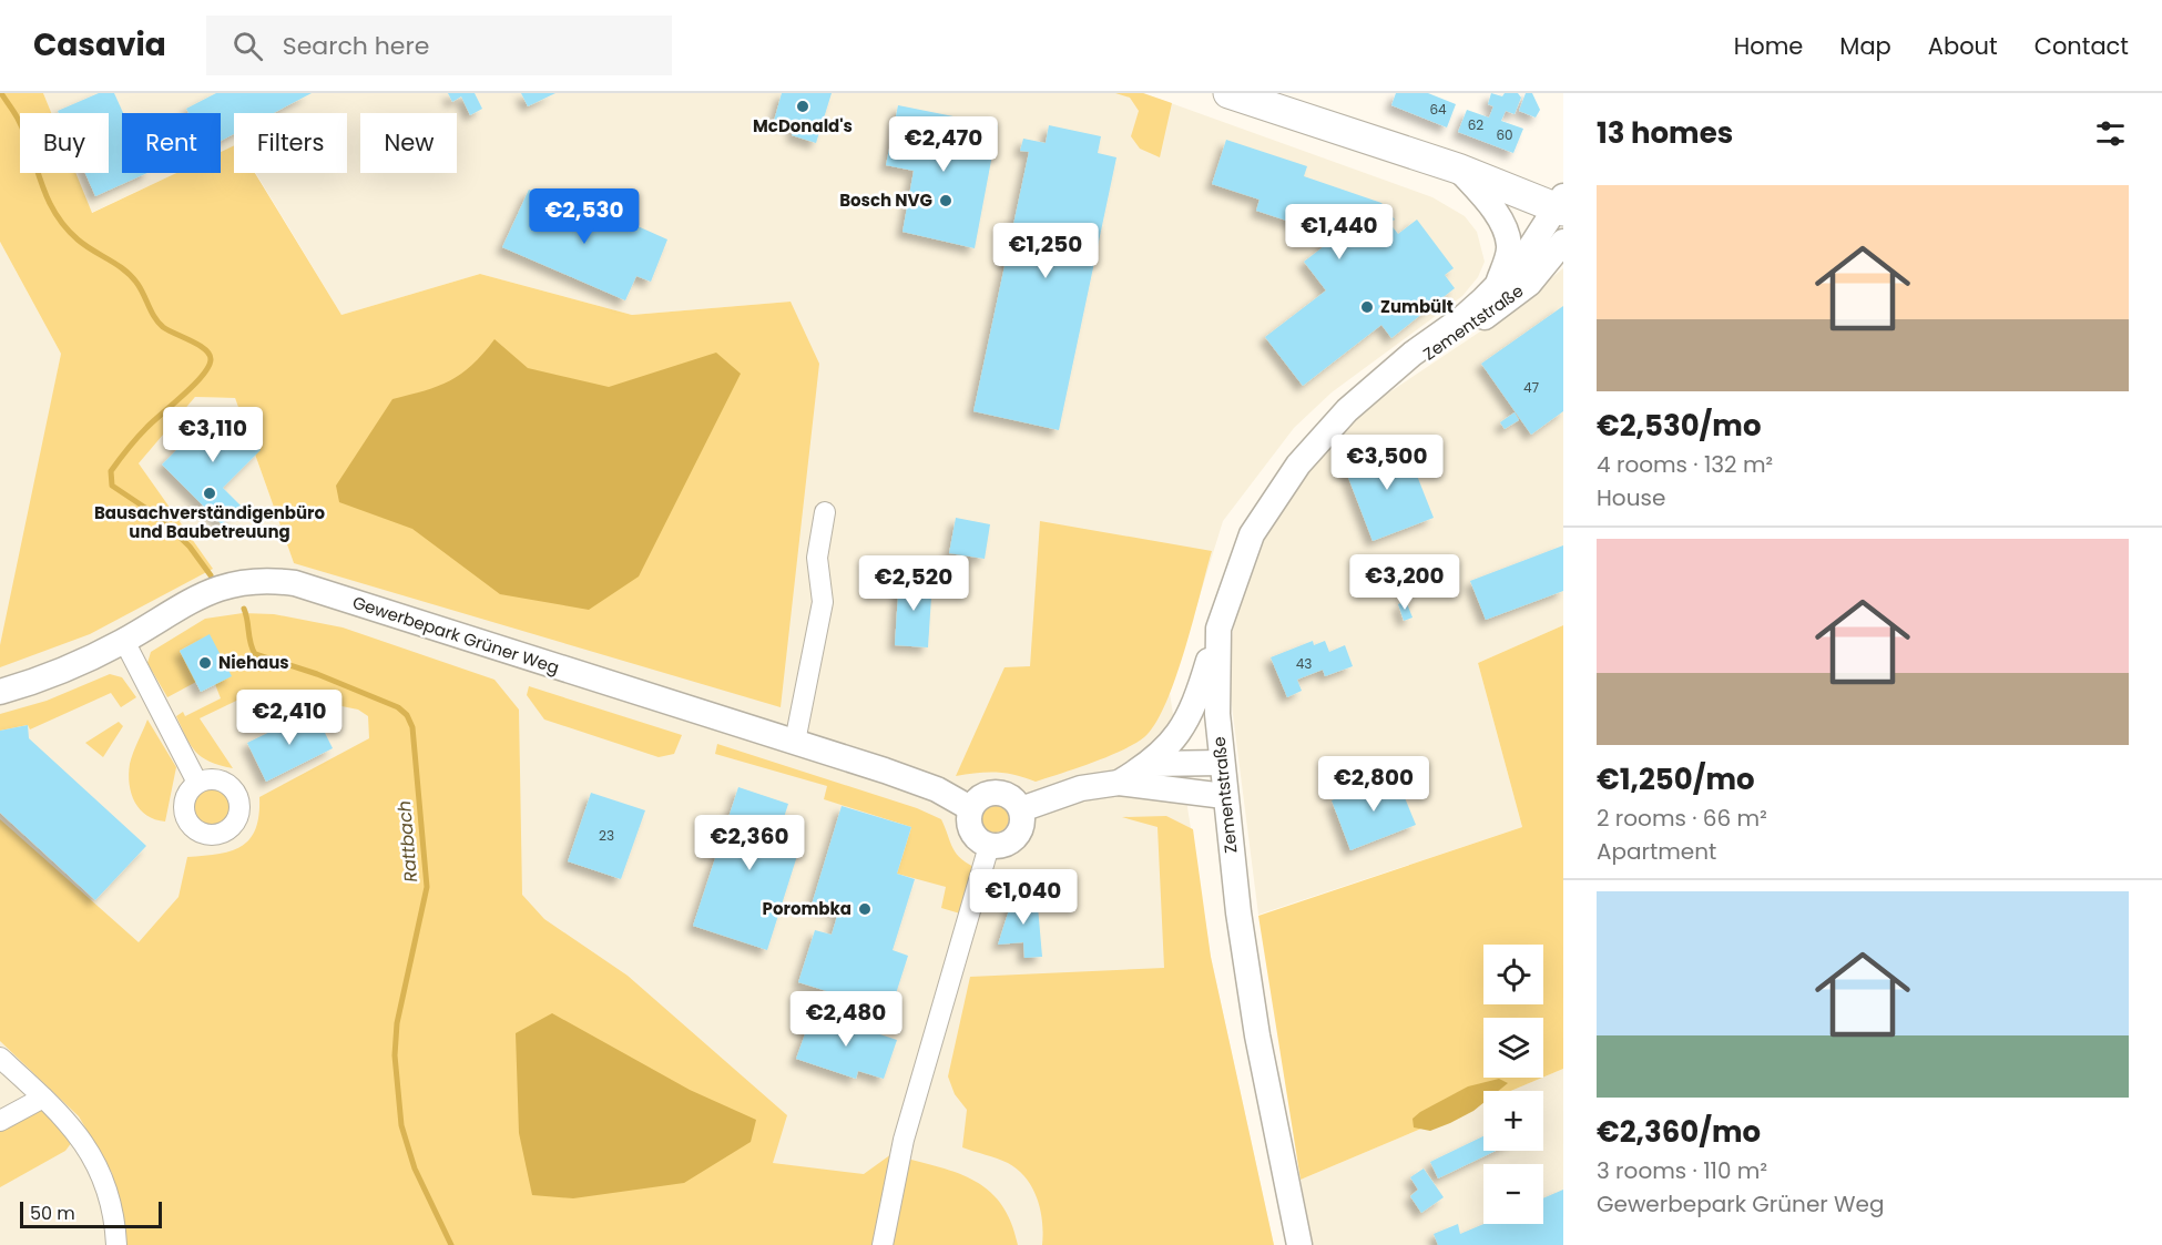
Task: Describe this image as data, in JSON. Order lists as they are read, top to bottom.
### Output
{
  "streets": {
    "street": ["Zementstraße", "Gewerbepark Grüner Weg"]
  },
  "water": ["Rattbach"],
  "places": [
    "McDonald's",
    "Bosch NVG",
    "Zumbült",
    "Bausachverständigenbüro und Baubetreuung",
    "Niehaus",
    "Porombka"
  ],
  "house_numbers": [
    "64",
    "62",
    "60",
    "47",
    "43",
    "23"
  ],
  "scale_bar": "50 m",
  "page": {
    "header": "Casavia",
    "search": "Search here",
    "nav": [
      "Home",
      "Map",
      "About",
      "Contact"
    ],
    "heading": "13 homes",
    "chip": [
      "Buy",
      "Rent",
      "Filters",
      "New"
    ],
    "price": [
      "€2,470",
      "€2,530",
      "€1,440",
      "€1,250",
      "€3,110",
      "€3,500",
      "€3,200",
      "€2,520",
      "€2,410",
      "€2,800",
      "€2,360",
      "€1,040",
      "€2,480"
    ],
    "list": [
      {
        "name": "€2,530/mo",
        "note": "4 rooms · 132 m² · House"
      },
      {
        "name": "€1,250/mo",
        "note": "2 rooms · 66 m² · Apartment"
      },
      {
        "name": "€2,360/mo",
        "note": "3 rooms · 110 m² · Gewerbepark Grüner Weg"
      }
    ],
    "map_buttons": ["+", "−"],
    "scale": "50 m"
  }
}
